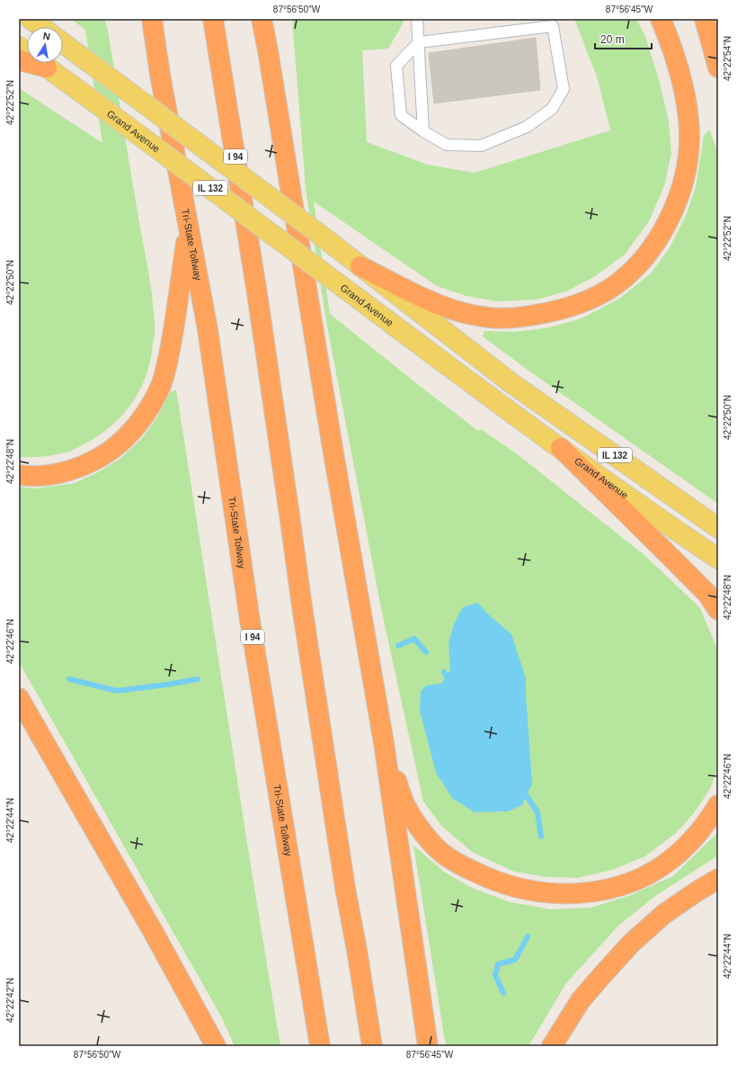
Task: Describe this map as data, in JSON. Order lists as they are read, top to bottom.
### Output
{
  "streets": {
    "highway": ["I 94", "Tri-State Tollway"],
    "main road": ["Grand Avenue", "IL 132"]
  },
  "scale_bar": "20 m",
  "north": "top",
  "coordinates": [
    "87°56'50\"W",
    "87°56'45\"W",
    "42°22'54\"N",
    "42°22'52\"N",
    "42°22'50\"N",
    "42°22'48\"N",
    "42°22'46\"N",
    "42°22'44\"N",
    "42°22'42\"N"
  ]
}
